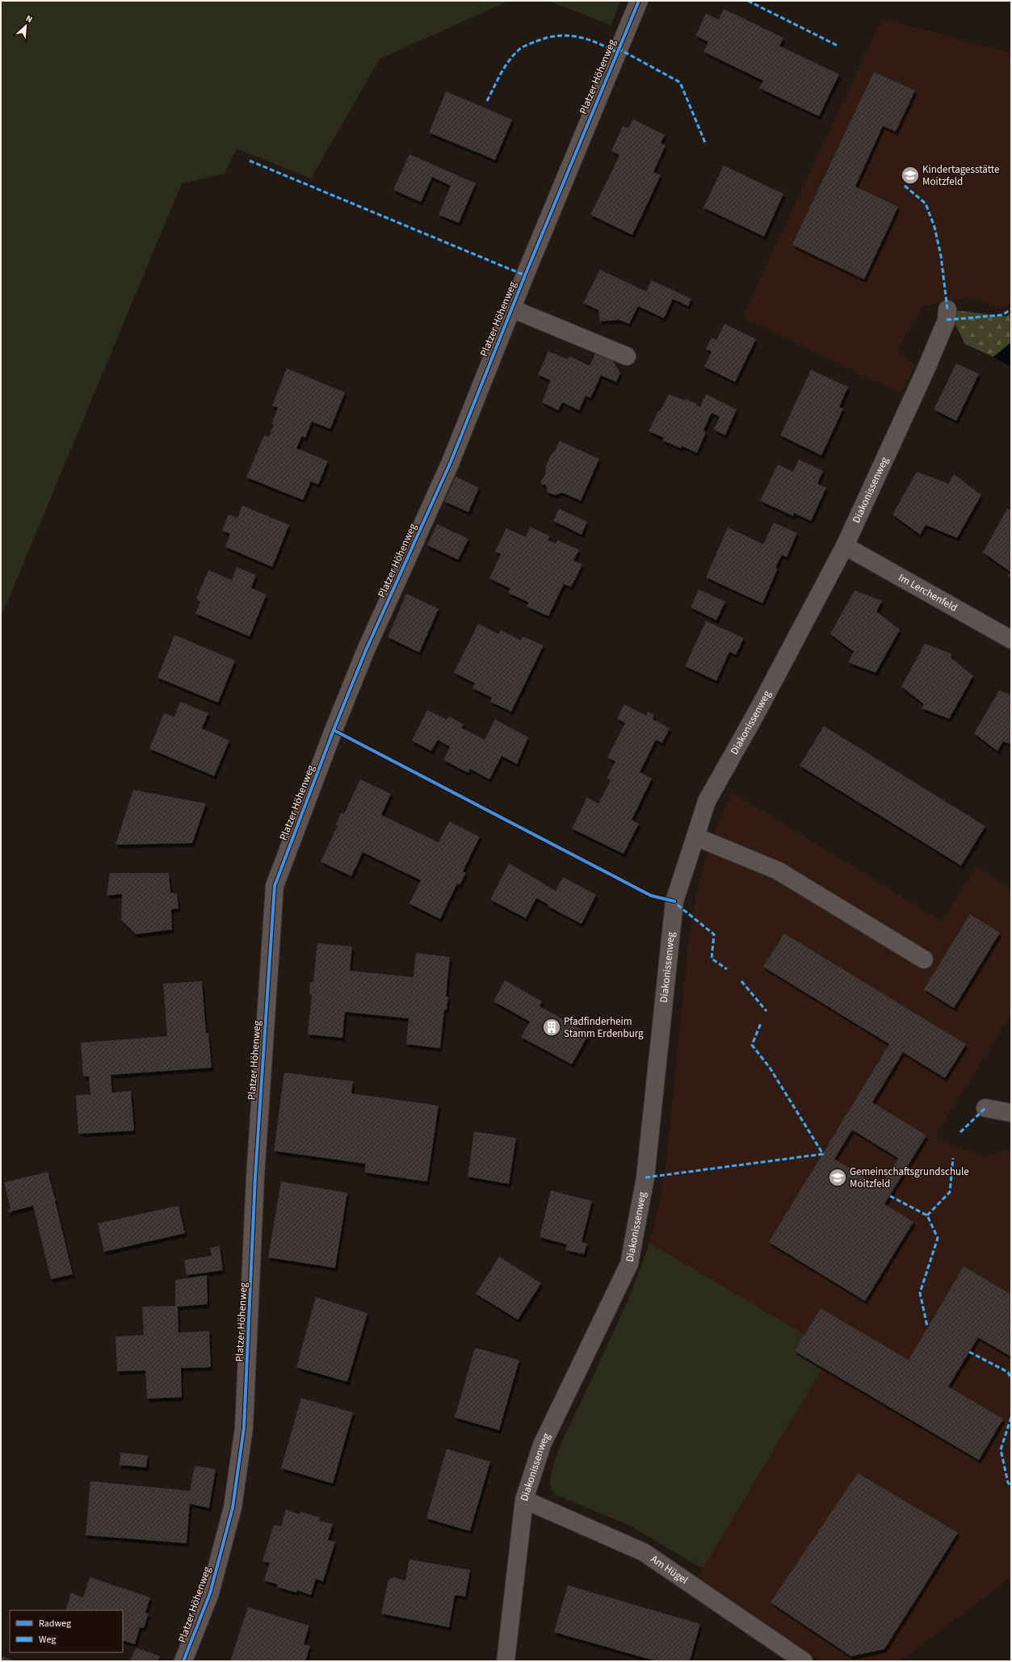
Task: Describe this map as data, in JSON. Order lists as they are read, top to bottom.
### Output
{
  "streets": {
    "street": [
      "Platzer Höhenweg",
      "Diakonissenweg",
      "Im Lerchenfeld",
      "Am Hügel"
    ]
  },
  "crossings": [
    ["Diakonissenweg", "Im Lerchenfeld"],
    ["Diakonissenweg", "Am Hügel"]
  ],
  "places": {
    "school or university": ["Kindertagesstätte Moitzfeld", "Gemeinschaftsgrundschule Moitzfeld"],
    "building": ["Pfadfinderheim Stamm Erdenburg"]
  },
  "legend": ["Radweg", "Weg"],
  "north": "top right"
}
